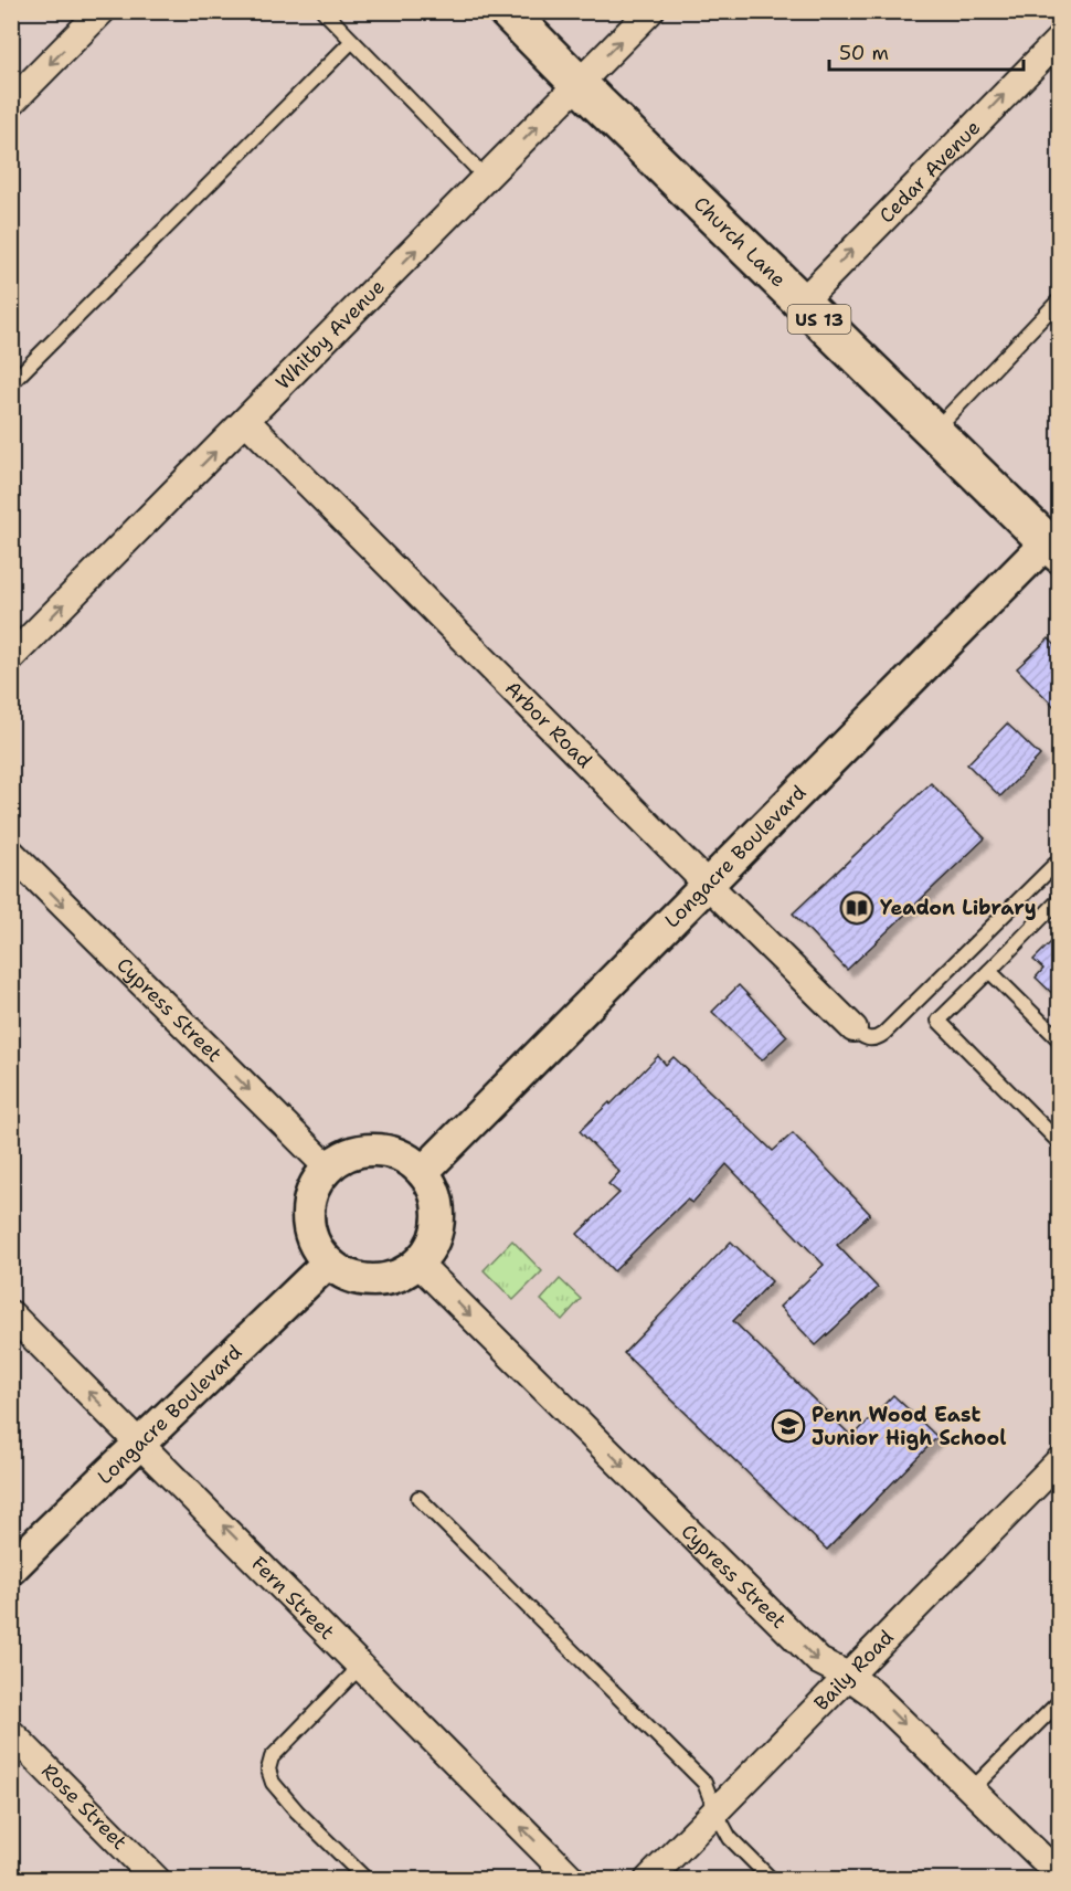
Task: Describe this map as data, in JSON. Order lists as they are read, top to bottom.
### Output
{
  "streets": {
    "main road": ["Church Lane", "US 13"],
    "street": [
      "Cedar Avenue",
      "Whitby Avenue",
      "Arbor Road",
      "Longacre Boulevard",
      "Cypress Street",
      "Fern Street",
      "Baily Road",
      "Rose Street"
    ]
  },
  "crossings": [
    ["Cedar Avenue", "Church Lane"],
    ["Church Lane", "Whitby Avenue"],
    ["Church Lane", "Longacre Boulevard"],
    ["Whitby Avenue", "Arbor Road"],
    ["Arbor Road", "Longacre Boulevard"],
    ["Longacre Boulevard", "Cypress Street"],
    ["Longacre Boulevard", "Fern Street"],
    ["Cypress Street", "Baily Road"]
  ],
  "one_way": [
    "Cedar Avenue",
    "Whitby Avenue",
    "Cypress Street",
    "Fern Street"
  ],
  "places": {
    "library": ["Yeadon Library"],
    "school or university": ["Penn Wood East Junior High School"]
  },
  "scale_bar": "50 m"
}
